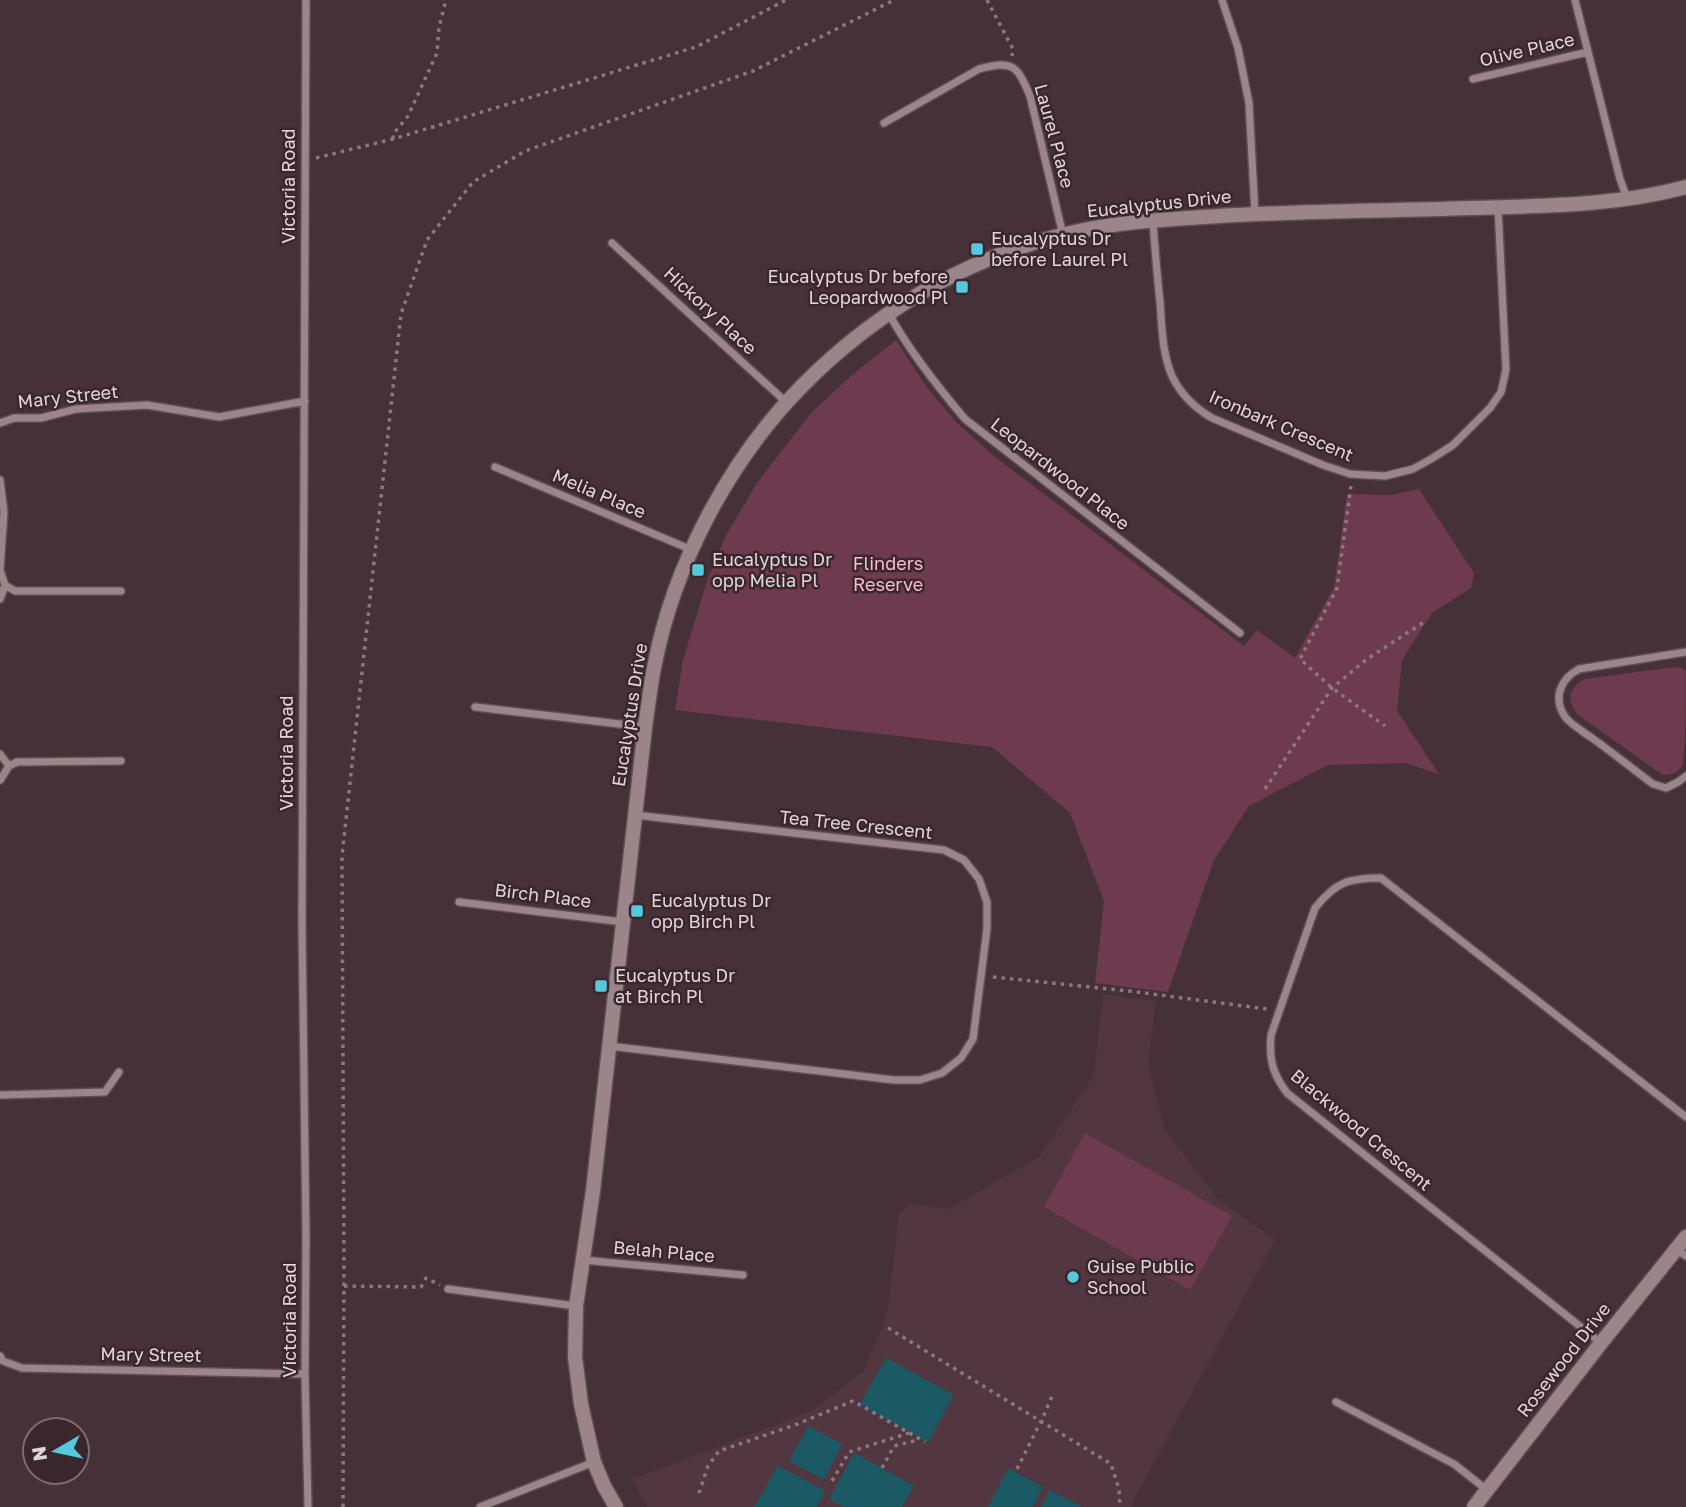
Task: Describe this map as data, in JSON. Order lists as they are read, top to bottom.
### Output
{
  "streets": {
    "street": [
      "Olive Place",
      "Laurel Place",
      "Victoria Road",
      "Eucalyptus Drive",
      "Hickory Place",
      "Mary Street",
      "Ironbark Crescent",
      "Leopardwood Place",
      "Melia Place",
      "Tea Tree Crescent",
      "Birch Place",
      "Blackwood Crescent",
      "Belah Place",
      "Rosewood Drive"
    ]
  },
  "crossings": [
    ["Laurel Place", "Eucalyptus Drive"],
    ["Victoria Road", "Mary Street"],
    ["Eucalyptus Drive", "Hickory Place"],
    ["Eucalyptus Drive", "Ironbark Crescent"],
    ["Eucalyptus Drive", "Leopardwood Place"],
    ["Eucalyptus Drive", "Melia Place"],
    ["Eucalyptus Drive", "Tea Tree Crescent"],
    ["Eucalyptus Drive", "Birch Place"],
    ["Eucalyptus Drive", "Belah Place"],
    ["Blackwood Crescent", "Rosewood Drive"]
  ],
  "parks": ["Flinders Reserve"],
  "places": {
    "transit": [
      "Eucalyptus Dr before Laurel Pl",
      "Eucalyptus Dr before Leopardwood Pl",
      "Eucalyptus Dr opp Melia Pl",
      "Eucalyptus Dr opp Birch Pl",
      "Eucalyptus Dr at Birch Pl"
    ],
    "other": ["Guise Public School"]
  },
  "north": "left"
}
